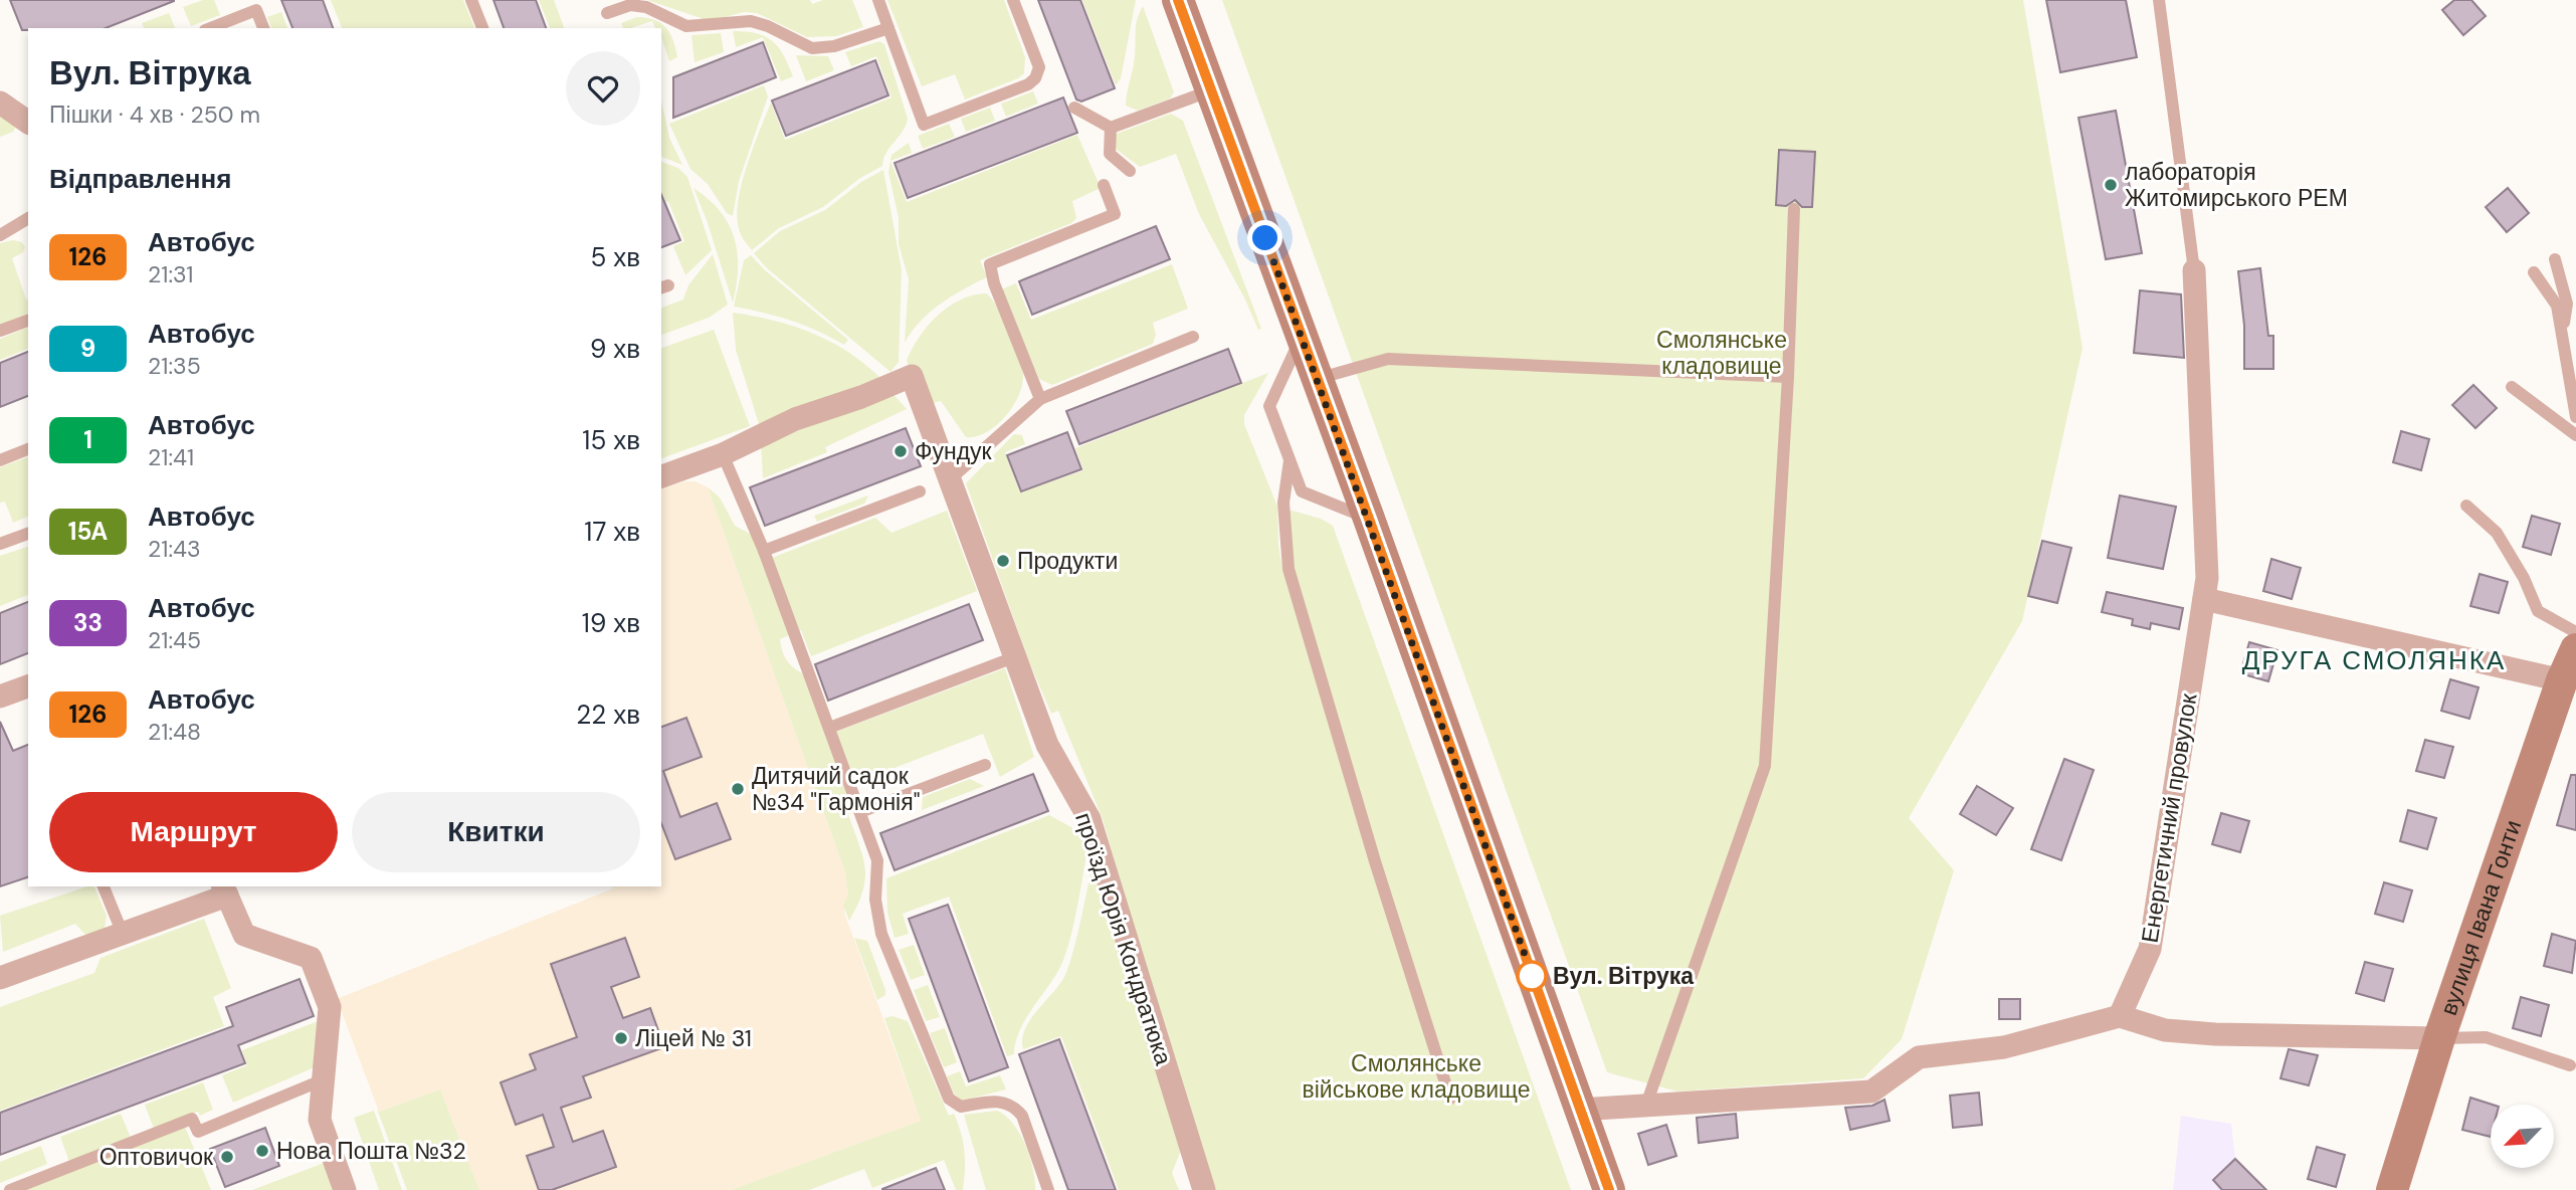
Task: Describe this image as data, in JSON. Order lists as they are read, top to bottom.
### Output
{
  "streets": {
    "street": ["Енергетичний провулок", "вулиця Івана Гонти", "проїзд Юрія Кондратюка"]
  },
  "districts": ["ДРУГА СМОЛЯНКА"],
  "parks": ["Смолянське кладовище", "Смолянське військове кладовище"],
  "places": [
    "лабораторія Житомирського РЕМ",
    "Фундук",
    "Продукти",
    "Дитячий садок №34 \"Гармонія\"",
    "Вул. Вітрука",
    "Ліцей № 31",
    "Нова Пошта №32",
    "Оптовичок"
  ],
  "lines": ["bus line 126"],
  "north": "bottom left",
  "page": {
    "heading": [
      ["Вул. Вітрука", "Пішки · 4 хв · 250 m"],
      "Відправлення"
    ],
    "list": [
      {
        "mark": "126",
        "name": "Автобус",
        "note": "21:31",
        "value": "5 хв"
      },
      {
        "mark": "9",
        "name": "Автобус",
        "note": "21:35",
        "value": "9 хв"
      },
      {
        "mark": "1",
        "name": "Автобус",
        "note": "21:41",
        "value": "15 хв"
      },
      {
        "mark": "15A",
        "name": "Автобус",
        "note": "21:43",
        "value": "17 хв"
      },
      {
        "mark": "33",
        "name": "Автобус",
        "note": "21:45",
        "value": "19 хв"
      },
      {
        "mark": "126",
        "name": "Автобус",
        "note": "21:48",
        "value": "22 хв"
      }
    ],
    "buttons": ["Маршрут", "Квитки"]
  }
}
